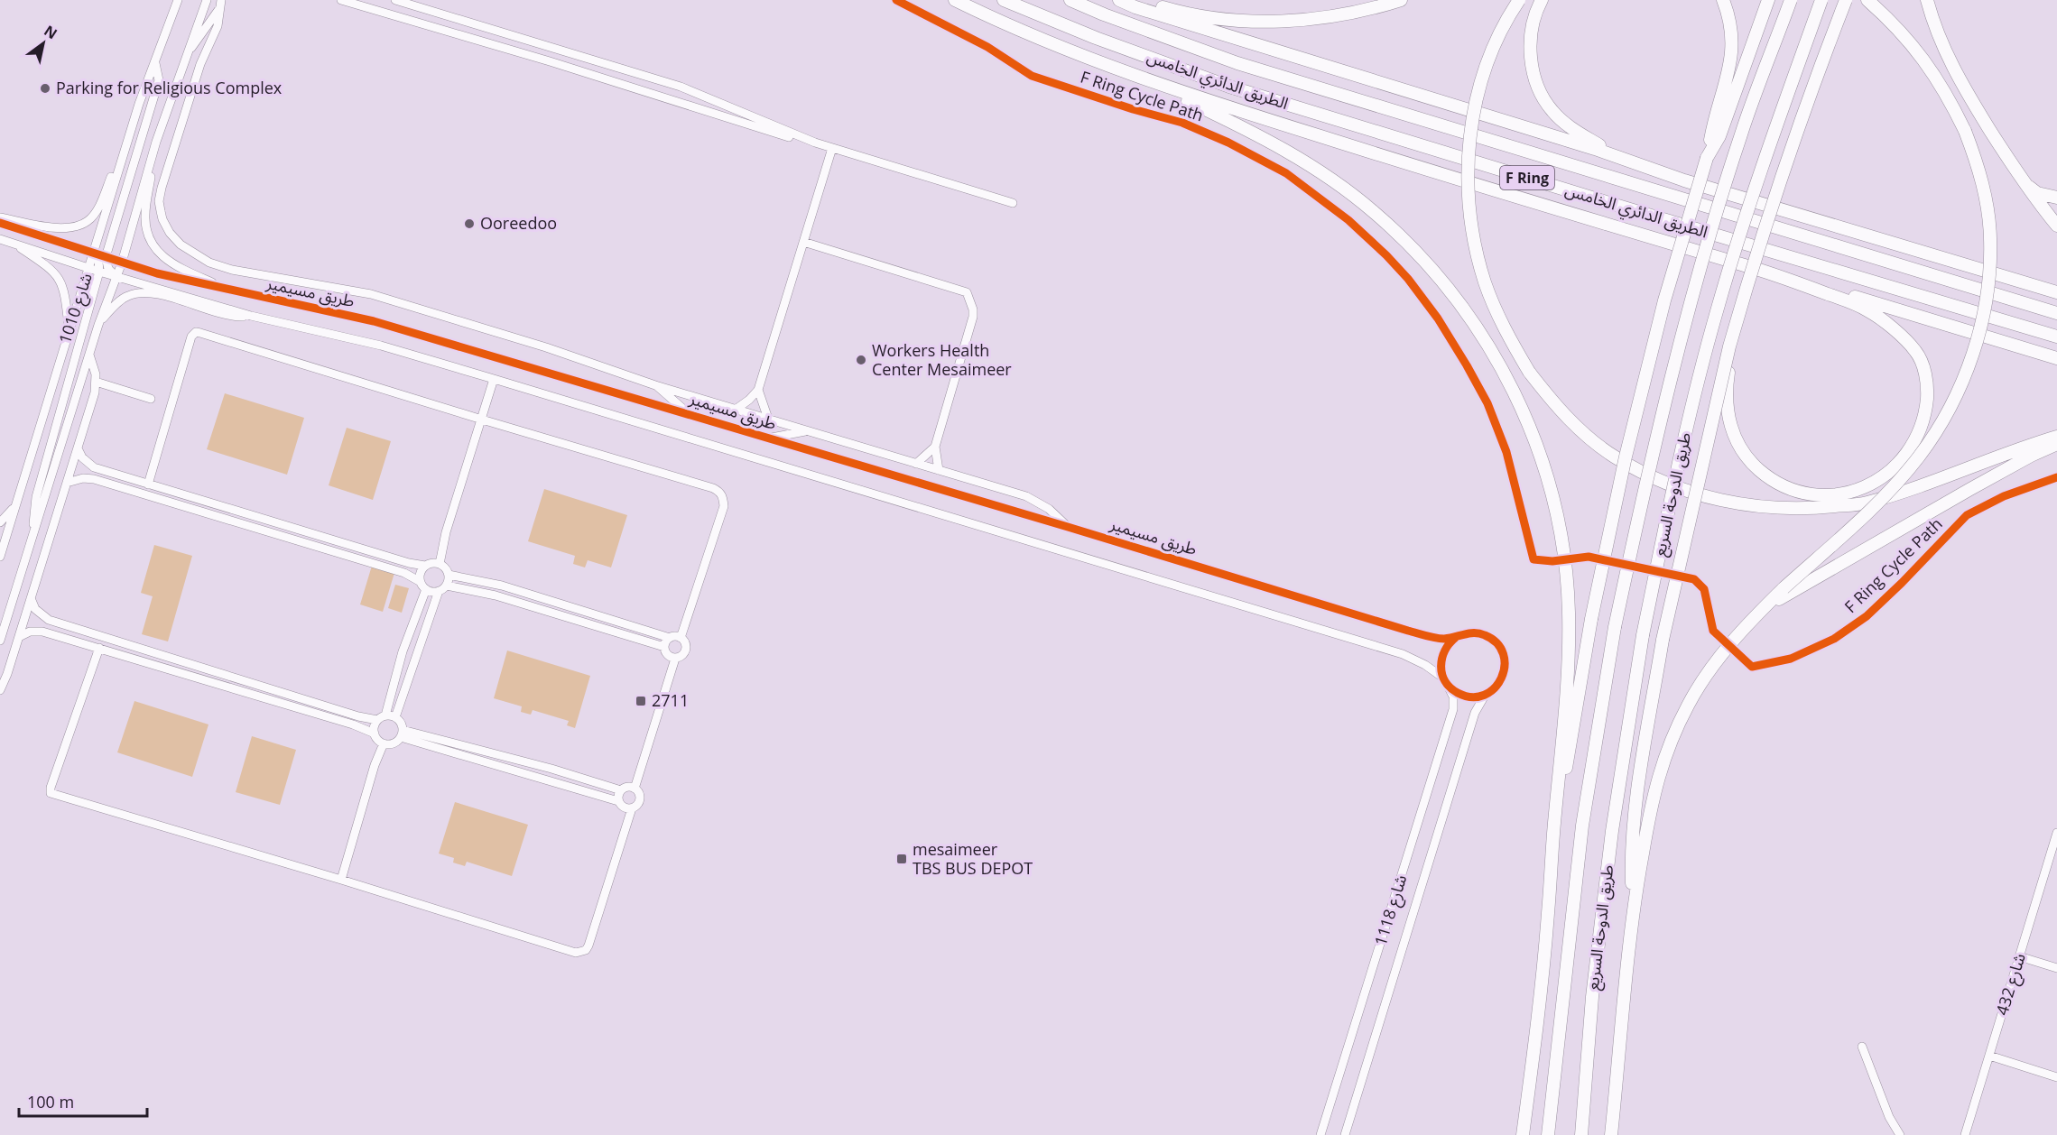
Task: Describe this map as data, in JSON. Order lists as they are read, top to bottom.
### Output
{
  "streets": {
    "highway": ["الطريق الدائري الخامس", "F Ring", "طريق الدوحة السريع"],
    "street": [
      "طريق مسيمير",
      "شارع 1010",
      "شارع 1118",
      "شارع 432"
    ],
    "cycle path": ["F Ring Cycle Path"]
  },
  "crossings": [
    ["طريق مسيمير", "شارع 1010"],
    ["طريق مسيمير", "شارع 1118"]
  ],
  "places": {
    "other": ["Parking for Religious Complex", "Ooreedoo", "Workers Health Center Mesaimeer"],
    "transit": ["2711", "mesaimeer TBS BUS DEPOT"]
  },
  "scale_bar": "100 m",
  "north": "top right"
}
